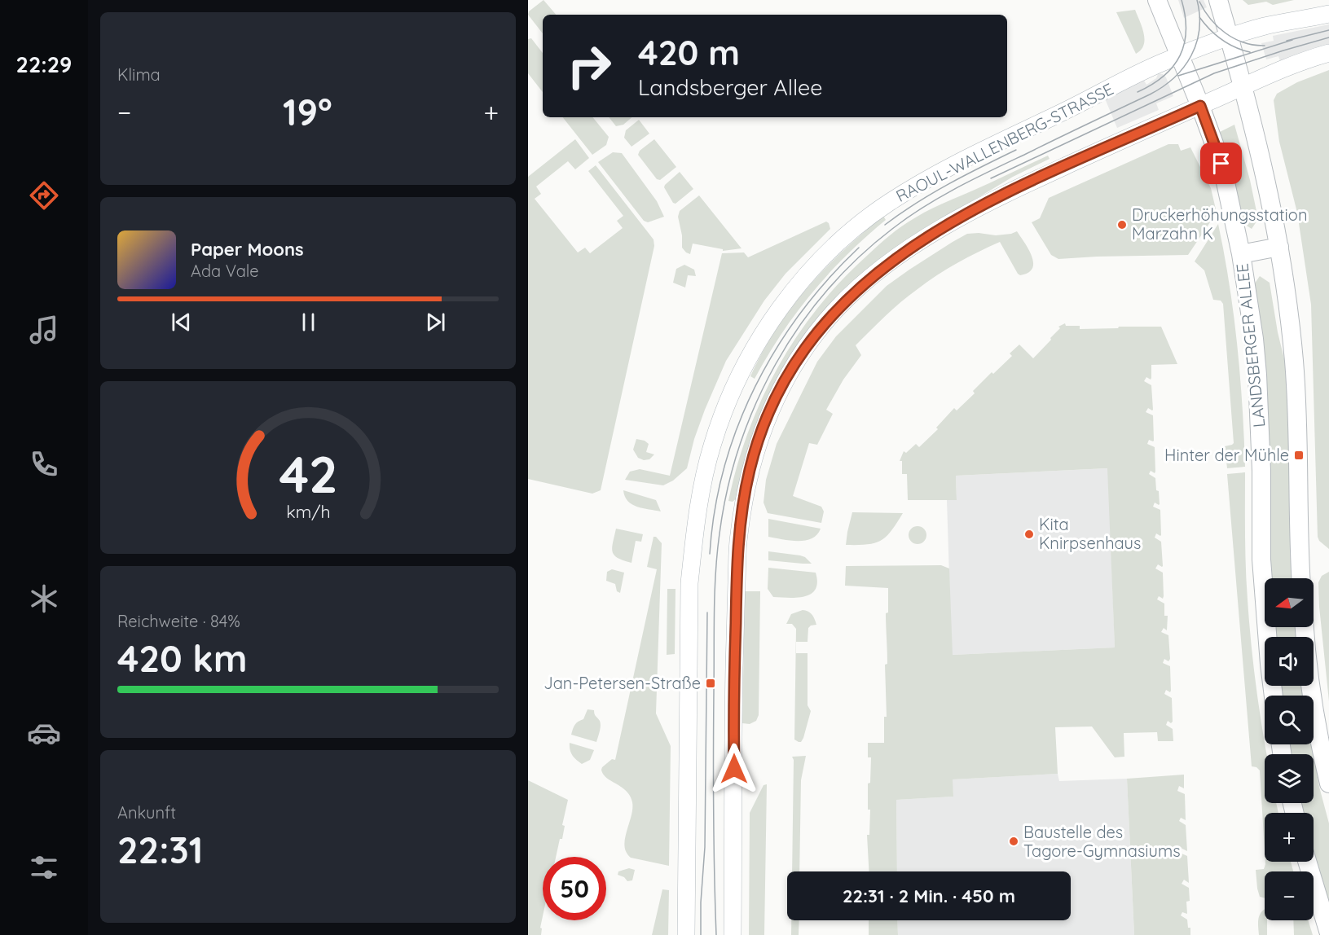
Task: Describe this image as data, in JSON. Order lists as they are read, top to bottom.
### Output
{
  "streets": {
    "main road": ["RAOUL-WALLENBERG-STRASSE", "LANDSBERGER ALLEE"]
  },
  "crossings": [
    ["RAOUL-WALLENBERG-STRASSE", "LANDSBERGER ALLEE"]
  ],
  "places": {
    "other": ["Druckerhöhungsstation Marzahn K", "Kita Knirpsenhaus", "Baustelle des Tagore-Gymnasiums"],
    "transit": ["Hinter der Mühle", "Jan-Petersen-Straße"]
  },
  "north": "left",
  "page": {
    "tabs": "22:29",
    "tile": [
      "Klima",
      ["Reichweite · 84%", "420 km"],
      ["Ankunft", "22:31"]
    ],
    "turn": ["420 m", "Landsberger Allee"],
    "heat": ["−", "19°", "+"],
    "song": ["Paper Moons", "Ada Vale"],
    "map_buttons": ["+", "−"],
    "limit": "50",
    "trip": "22:31 · 2 Min. · 450 m",
    "gauge": ["42", "km/h"]
  }
}
